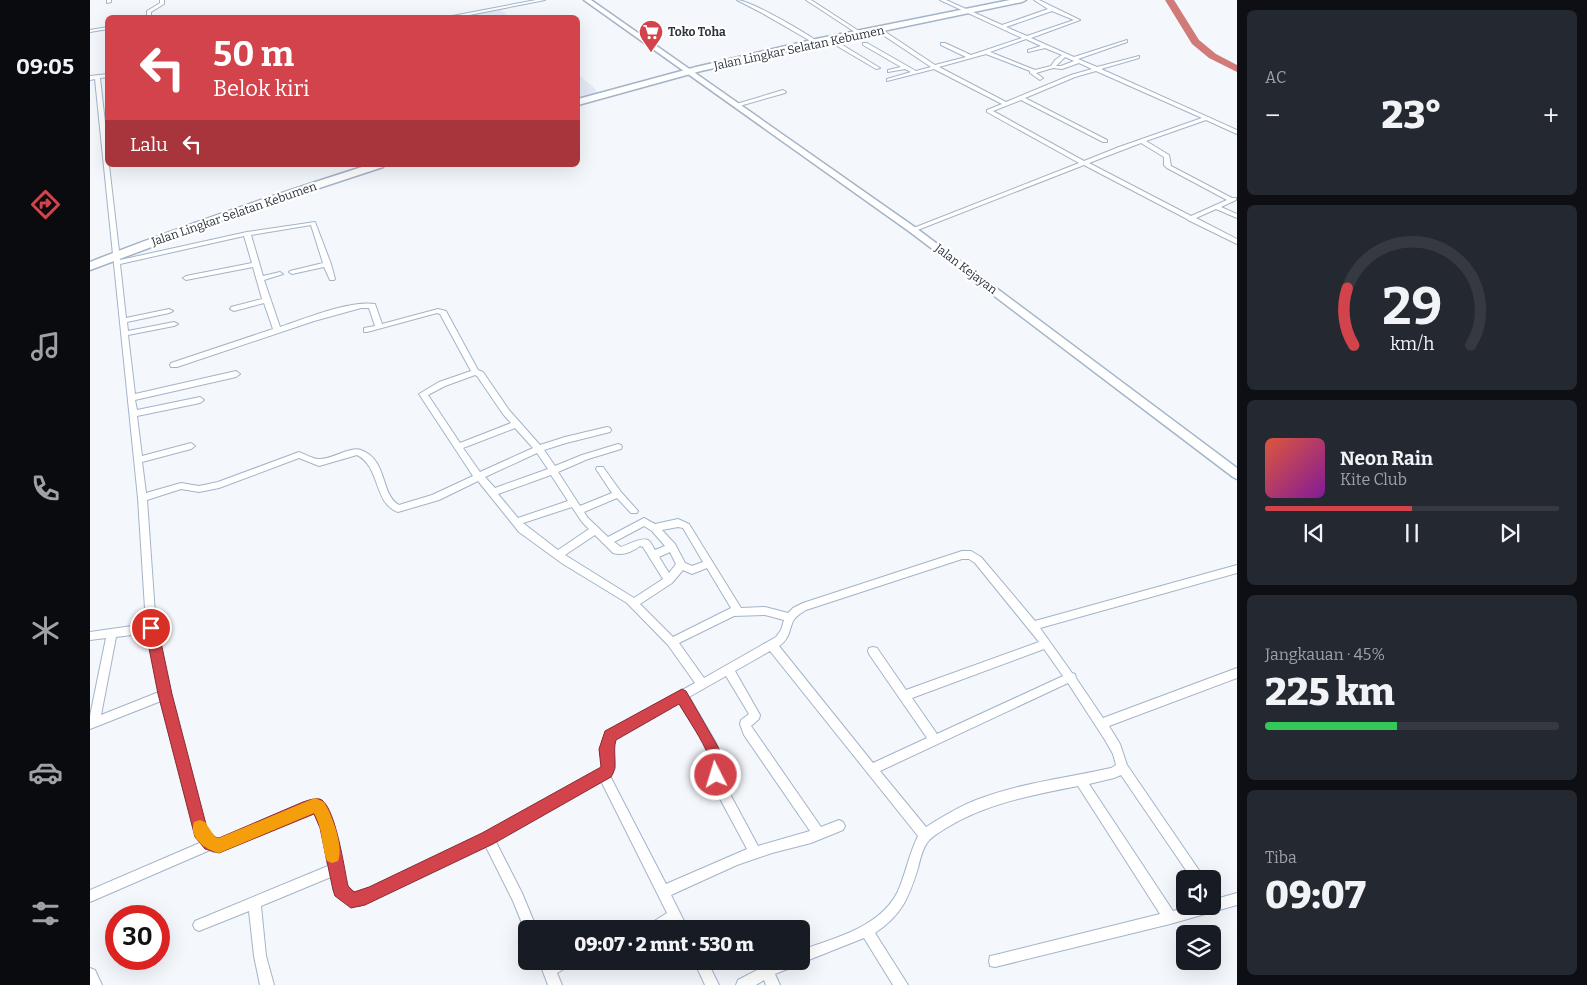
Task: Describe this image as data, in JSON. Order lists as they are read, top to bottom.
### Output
{
  "streets": {
    "highway": ["Jalan Lingkar Selatan Kebumen"],
    "main road": ["Jalan Kejayan"]
  },
  "crossings": [
    ["Jalan Lingkar Selatan Kebumen", "Jalan Kejayan"]
  ],
  "places": {
    "supermarket": ["Toko Toha"]
  },
  "page": {
    "tabs": "09:05",
    "tile": [
      "AC",
      ["Jangkauan · 45%", "225 km"],
      ["Tiba", "09:07"]
    ],
    "turn": ["50 m", "Belok kiri"],
    "heat": ["−", "23°", "+"],
    "then": "Lalu",
    "song": ["Neon Rain", "Kite Club"],
    "limit": "30",
    "trip": "09:07 · 2 mnt · 530 m",
    "gauge": ["29", "km/h"]
  }
}
